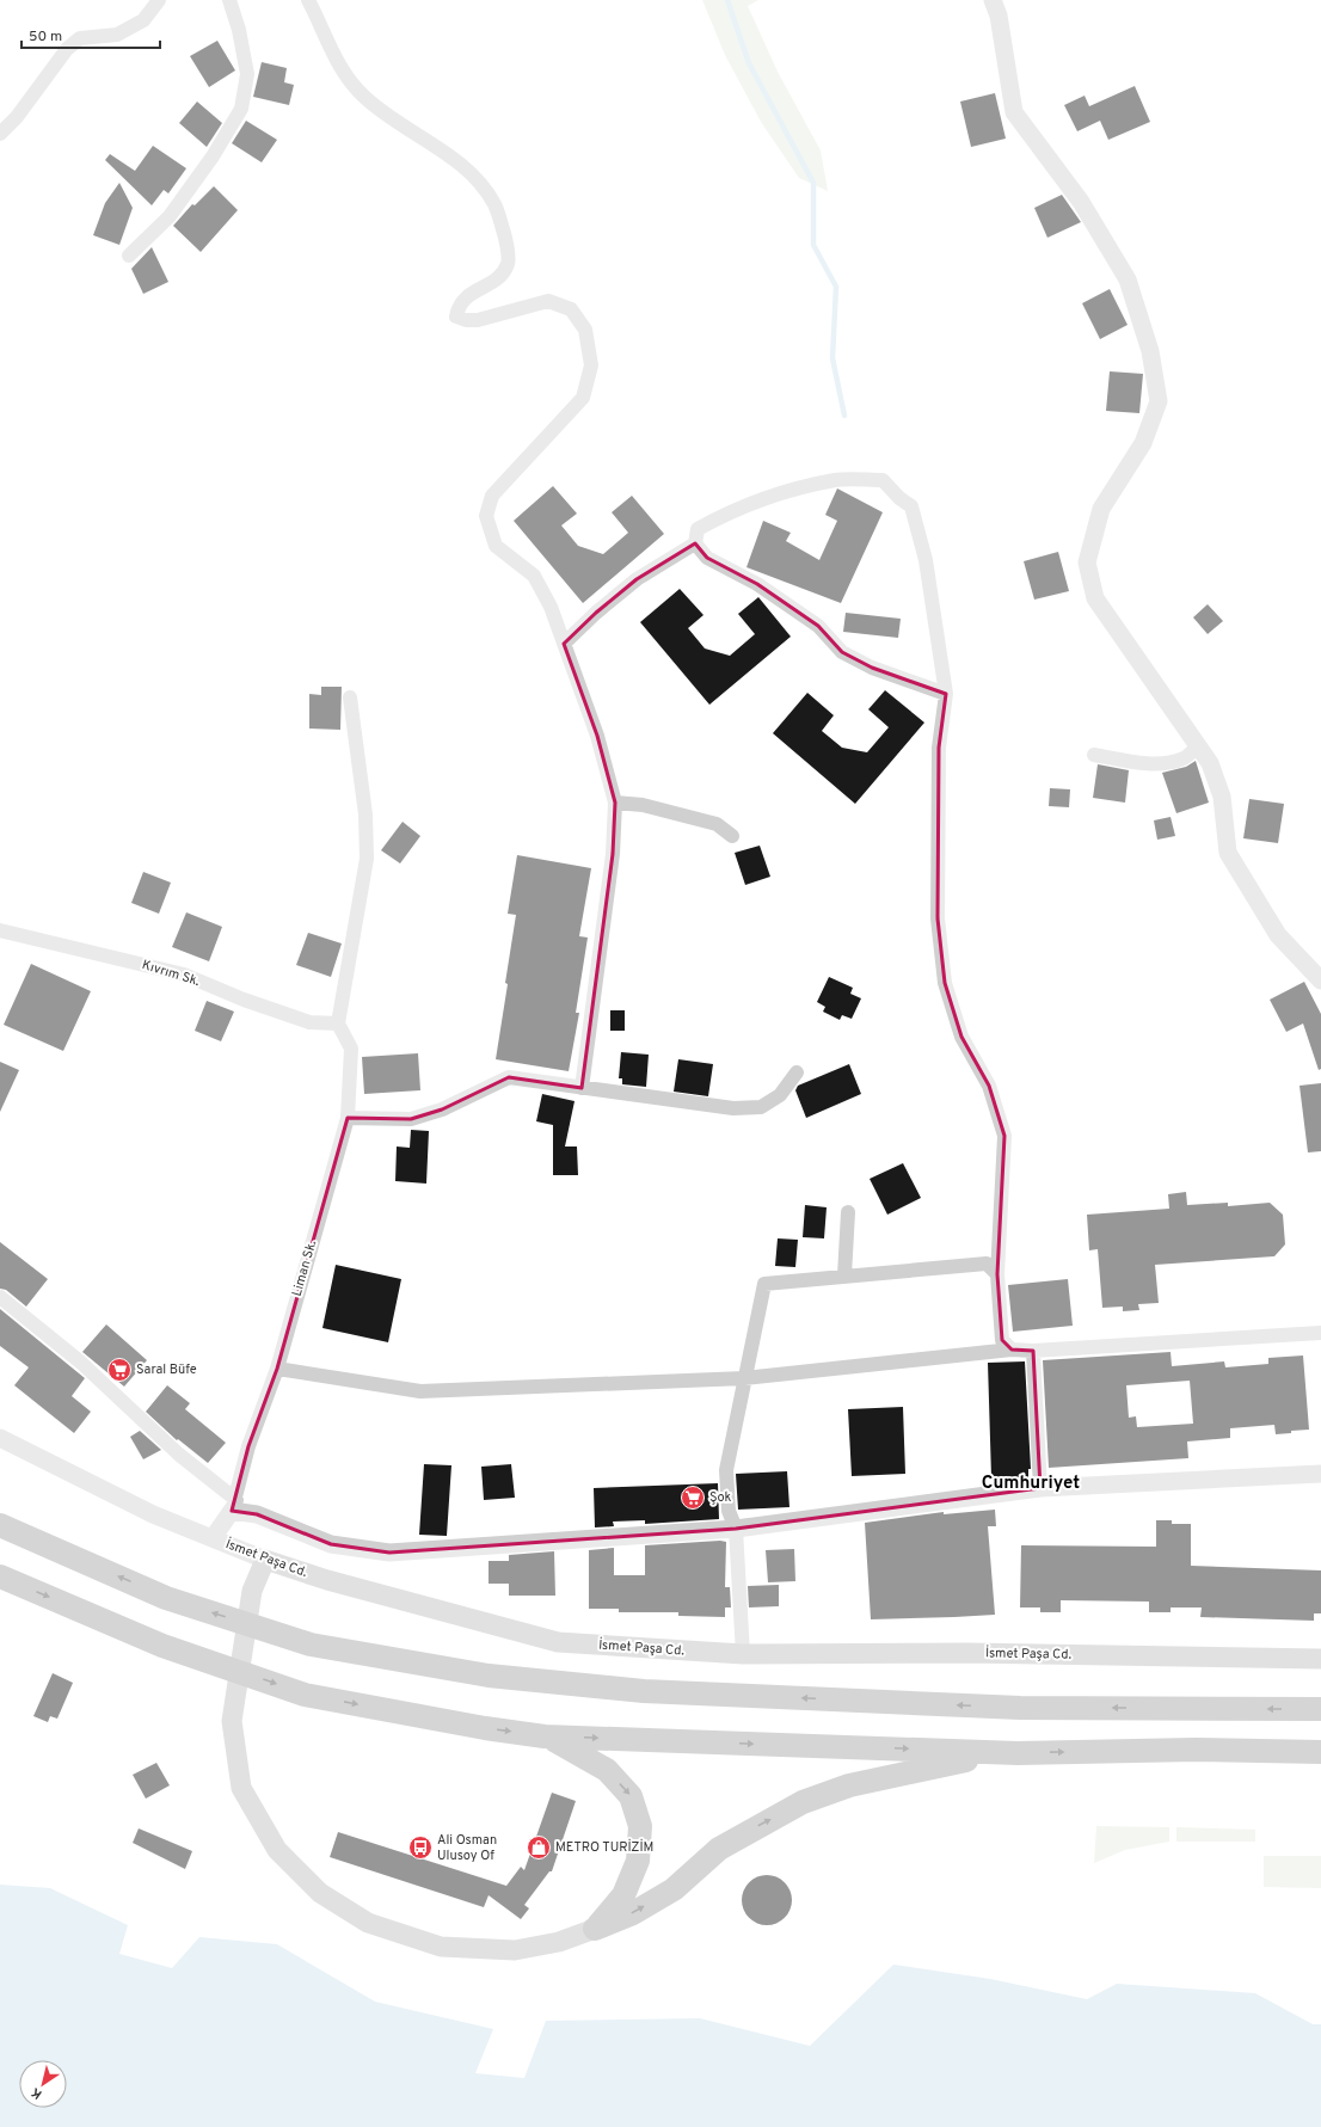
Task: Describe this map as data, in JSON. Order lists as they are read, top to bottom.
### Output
{
  "streets": {
    "main road": ["İsmet Paşa Cd."],
    "street": ["Kıvrım Sk.", "Liman Sk."]
  },
  "crossings": [
    ["Kıvrım Sk.", "Liman Sk."]
  ],
  "districts": ["Cumhuriyet"],
  "places": {
    "supermarket": ["Saral Büfe", "Şok"],
    "bus stop": ["Ali Osman Ulusoy Of"],
    "shop": ["METRO TURİZİM"]
  },
  "scale_bar": "50 m",
  "north": "bottom left"
}
